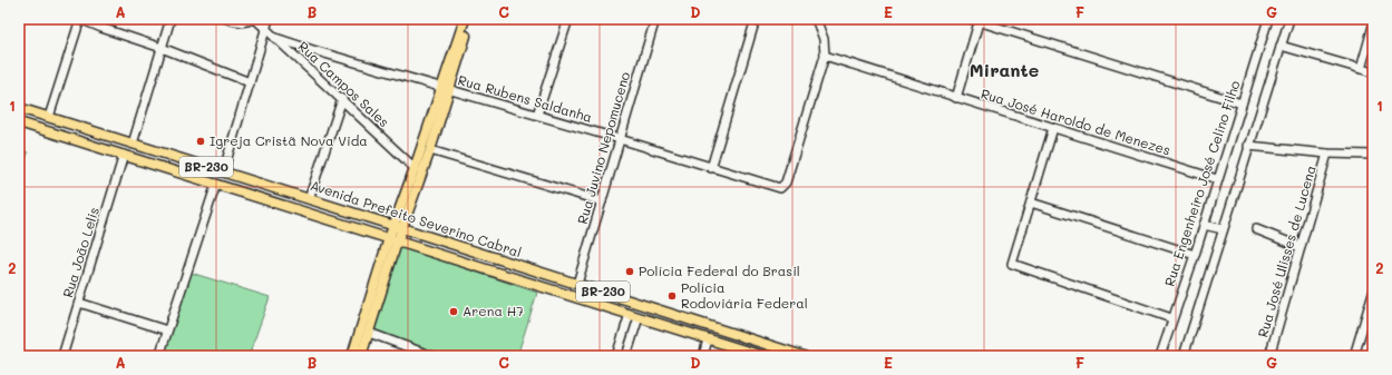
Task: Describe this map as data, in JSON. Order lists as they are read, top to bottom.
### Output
{
  "streets": {
    "main road": ["BR-230", "Avenida Prefeito Severino Cabral"],
    "street": [
      "Rua Campos Sales",
      "Rua Rubens Saldanha",
      "Rua José Haroldo de Menezes",
      "Rua Juvino Nepomuceno",
      "Rua Engenheiro José Celino Filho",
      "Rua José Ulisses de Lucena",
      "Rua João Lelis"
    ]
  },
  "crossings": [
    ["Rua Campos Sales", "Rua Rubens Saldanha"],
    ["Rua Rubens Saldanha", "Rua José Haroldo de Menezes"],
    ["Rua Rubens Saldanha", "Rua Juvino Nepomuceno"],
    ["Rua José Haroldo de Menezes", "Rua Engenheiro José Celino Filho"],
    ["Rua Juvino Nepomuceno", "Avenida Prefeito Severino Cabral"],
    ["Avenida Prefeito Severino Cabral", "Rua João Lelis"]
  ],
  "districts": ["Mirante"],
  "places": [
    "Igreja Cristã Nova Vida",
    "Polícia Federal do Brasil",
    "Polícia Rodoviária Federal",
    "Arena H7"
  ],
  "grid": {
    "columns": [
      "A",
      "B",
      "C",
      "D",
      "E",
      "F",
      "G"
    ],
    "rows": ["1", "2"]
  }
}
